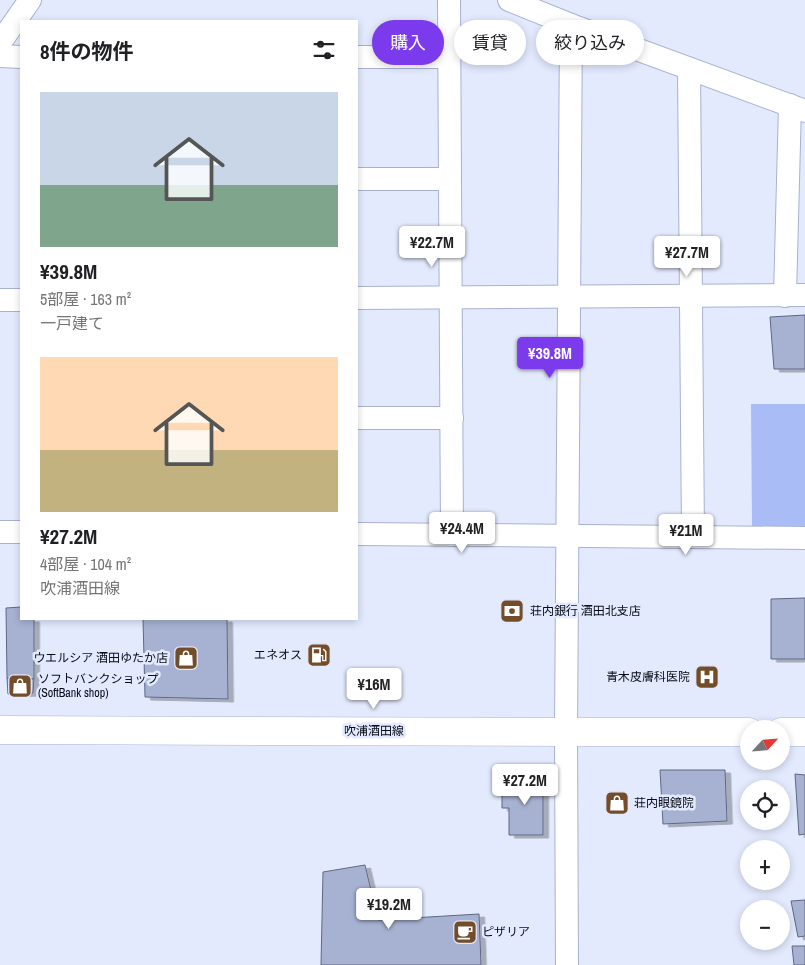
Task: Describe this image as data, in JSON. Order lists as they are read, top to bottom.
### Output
{
  "streets": {
    "main road": ["吹浦酒田線"]
  },
  "places": {
    "bank": ["荘内銀行 酒田北支店"],
    "fuel station": ["エネオス"],
    "shop": ["ウエルシア 酒田ゆたか店", "ソフトバンクショップ (SoftBank shop)", "荘内眼鏡院"],
    "hospital": ["青木皮膚科医院"],
    "cafe": ["ピザリア"]
  },
  "north": "top right",
  "page": {
    "chip": ["購入", "賃貸", "絞り込み"],
    "heading": "8件の物件",
    "list": [
      {
        "name": "¥39.8M",
        "note": "5部屋 · 163 m² · 一戸建て"
      },
      {
        "name": "¥27.2M",
        "note": "4部屋 · 104 m² · 吹浦酒田線"
      }
    ],
    "price": [
      "¥22.7M",
      "¥27.7M",
      "¥39.8M",
      "¥24.4M",
      "¥21M",
      "¥16M",
      "¥27.2M",
      "¥19.2M"
    ],
    "map_buttons": ["+", "−"]
  }
}
